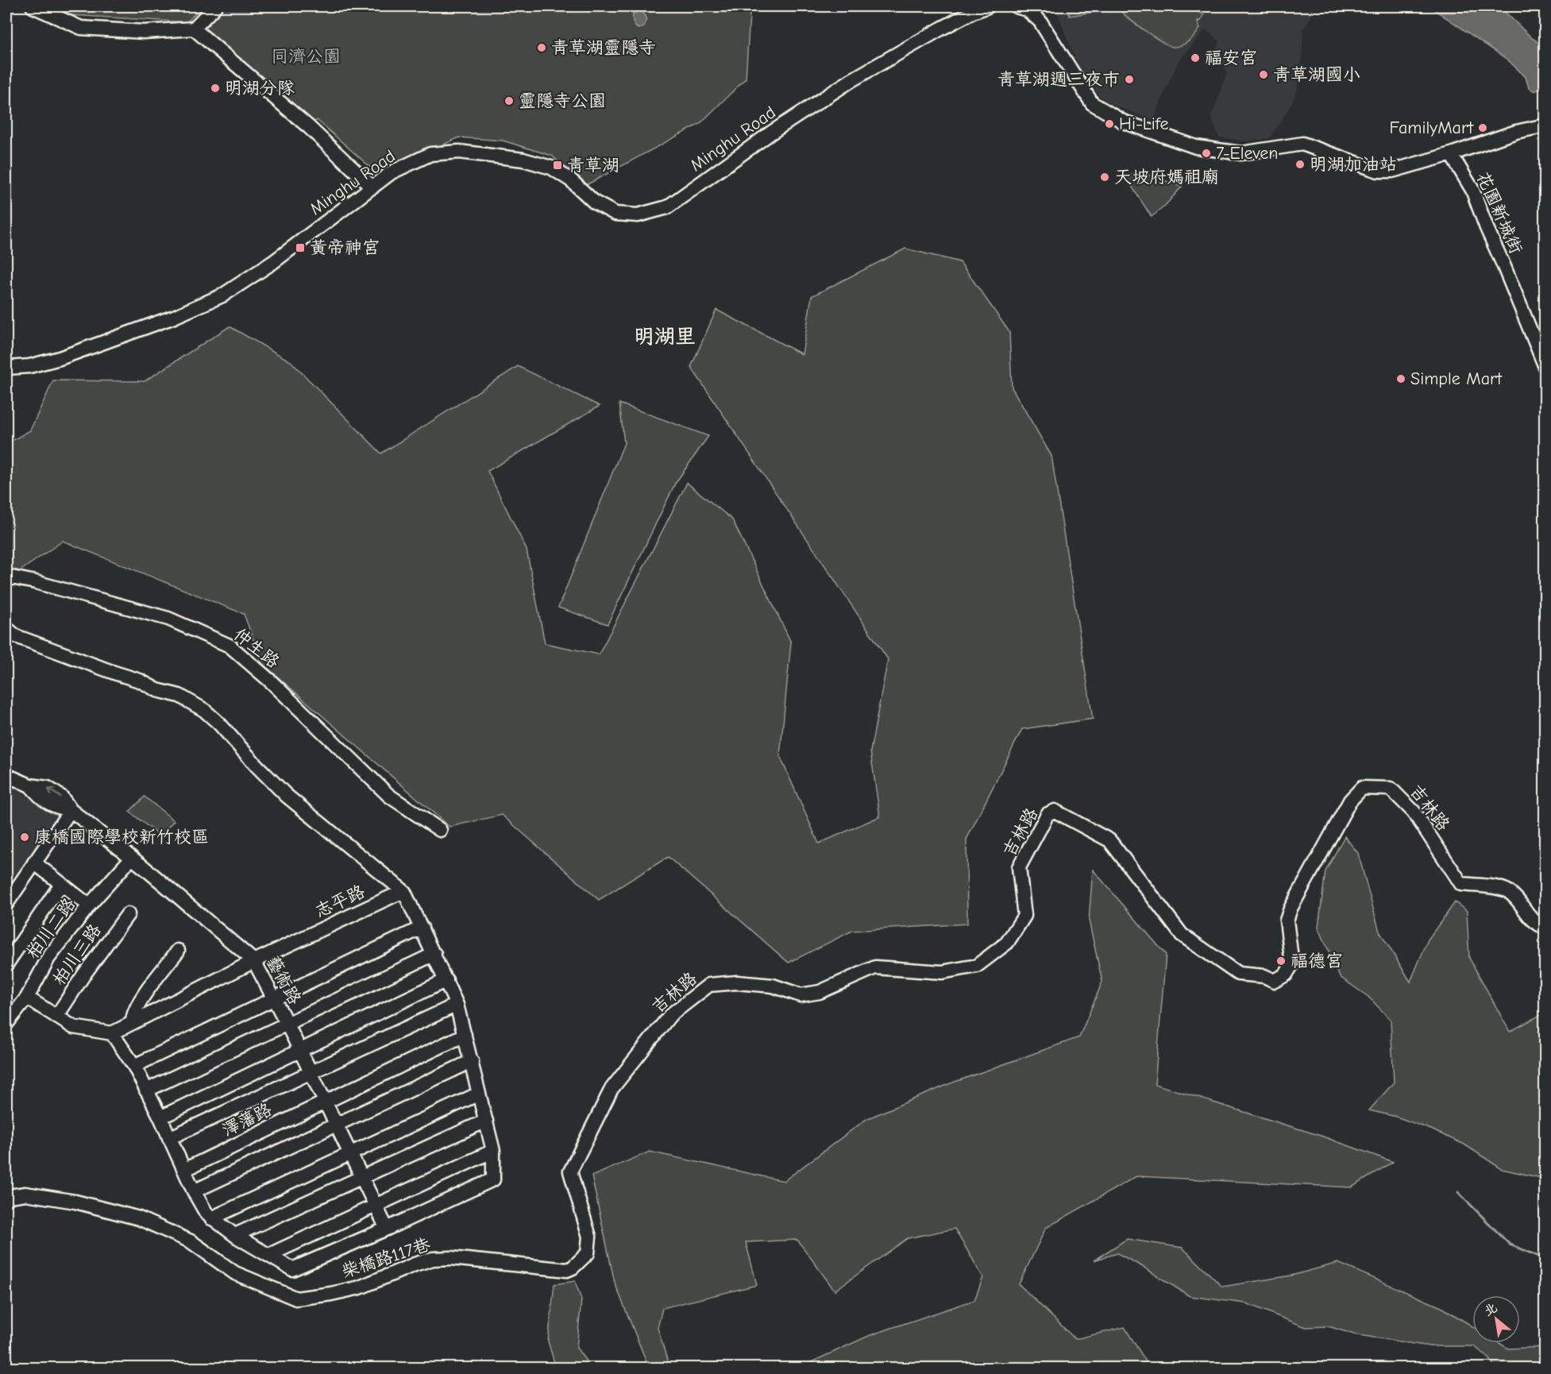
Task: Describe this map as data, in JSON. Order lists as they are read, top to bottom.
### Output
{
  "streets": {
    "street": [
      "Minghu Road",
      "花園新城街",
      "仲生路",
      "吉林路",
      "志平路",
      "柏川二路",
      "柏川三路",
      "藝術路",
      "澤藩路",
      "柴橋路117巷"
    ]
  },
  "crossings": [
    ["吉林路", "柴橋路117巷"],
    ["志平路", "藝術路"],
    ["柏川二路", "藝術路"],
    ["藝術路", "澤藩路"]
  ],
  "districts": ["明湖里"],
  "parks": ["同濟公園"],
  "places": {
    "other": [
      "青草湖靈隱寺",
      "福安宮",
      "青草湖國小",
      "青草湖週三夜市",
      "明湖分隊",
      "靈隱寺公園",
      "Hi-Life",
      "FamilyMart",
      "7-Eleven",
      "明湖加油站",
      "天坡府媽祖廟",
      "Simple Mart",
      "康橋國際學校新竹校區",
      "福德宮"
    ],
    "transit": ["青草湖", "黃帝神宮"]
  },
  "north": "top left"
}
